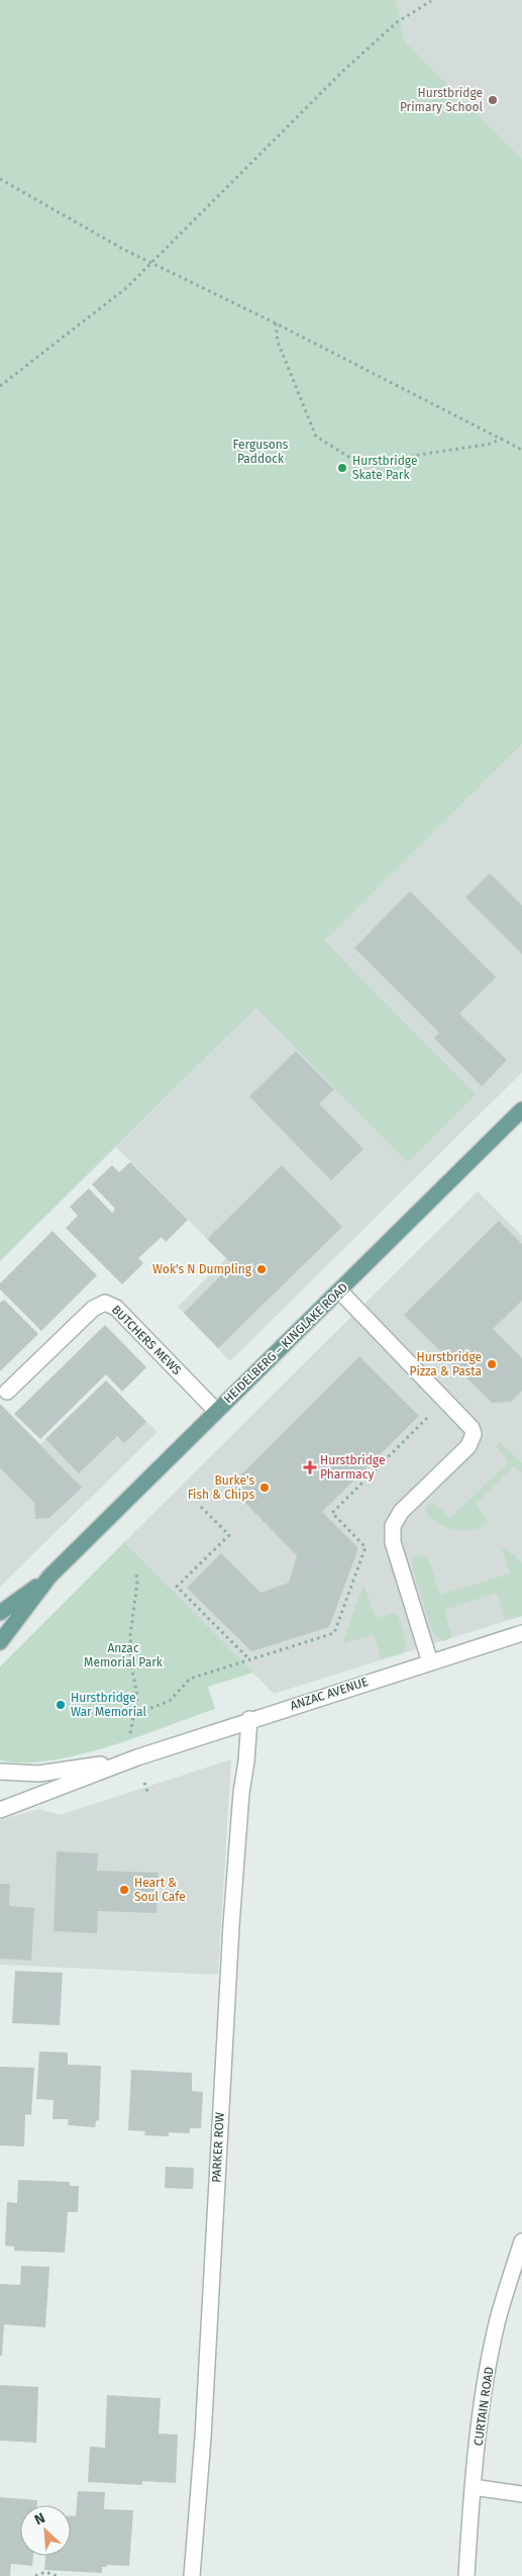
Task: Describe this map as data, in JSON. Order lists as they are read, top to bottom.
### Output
{
  "streets": {
    "main road": ["HEIDELBERG – KINGLAKE ROAD"],
    "street": [
      "BUTCHERS MEWS",
      "ANZAC AVENUE",
      "PARKER ROW",
      "CURTAIN ROAD"
    ]
  },
  "crossings": [
    ["BUTCHERS MEWS", "HEIDELBERG – KINGLAKE ROAD"],
    ["ANZAC AVENUE", "PARKER ROW"]
  ],
  "parks": ["Fergusons Paddock", "Anzac Memorial Park"],
  "places": {
    "other": [
      "Hurstbridge Primary School",
      "Hurstbridge Skate Park",
      "Wok's N Dumpling",
      "Hurstbridge Pizza & Pasta",
      "Burke's Fish & Chips",
      "Hurstbridge War Memorial",
      "Heart & Soul Cafe"
    ],
    "health": ["Hurstbridge Pharmacy"]
  },
  "north": "top left"
}
